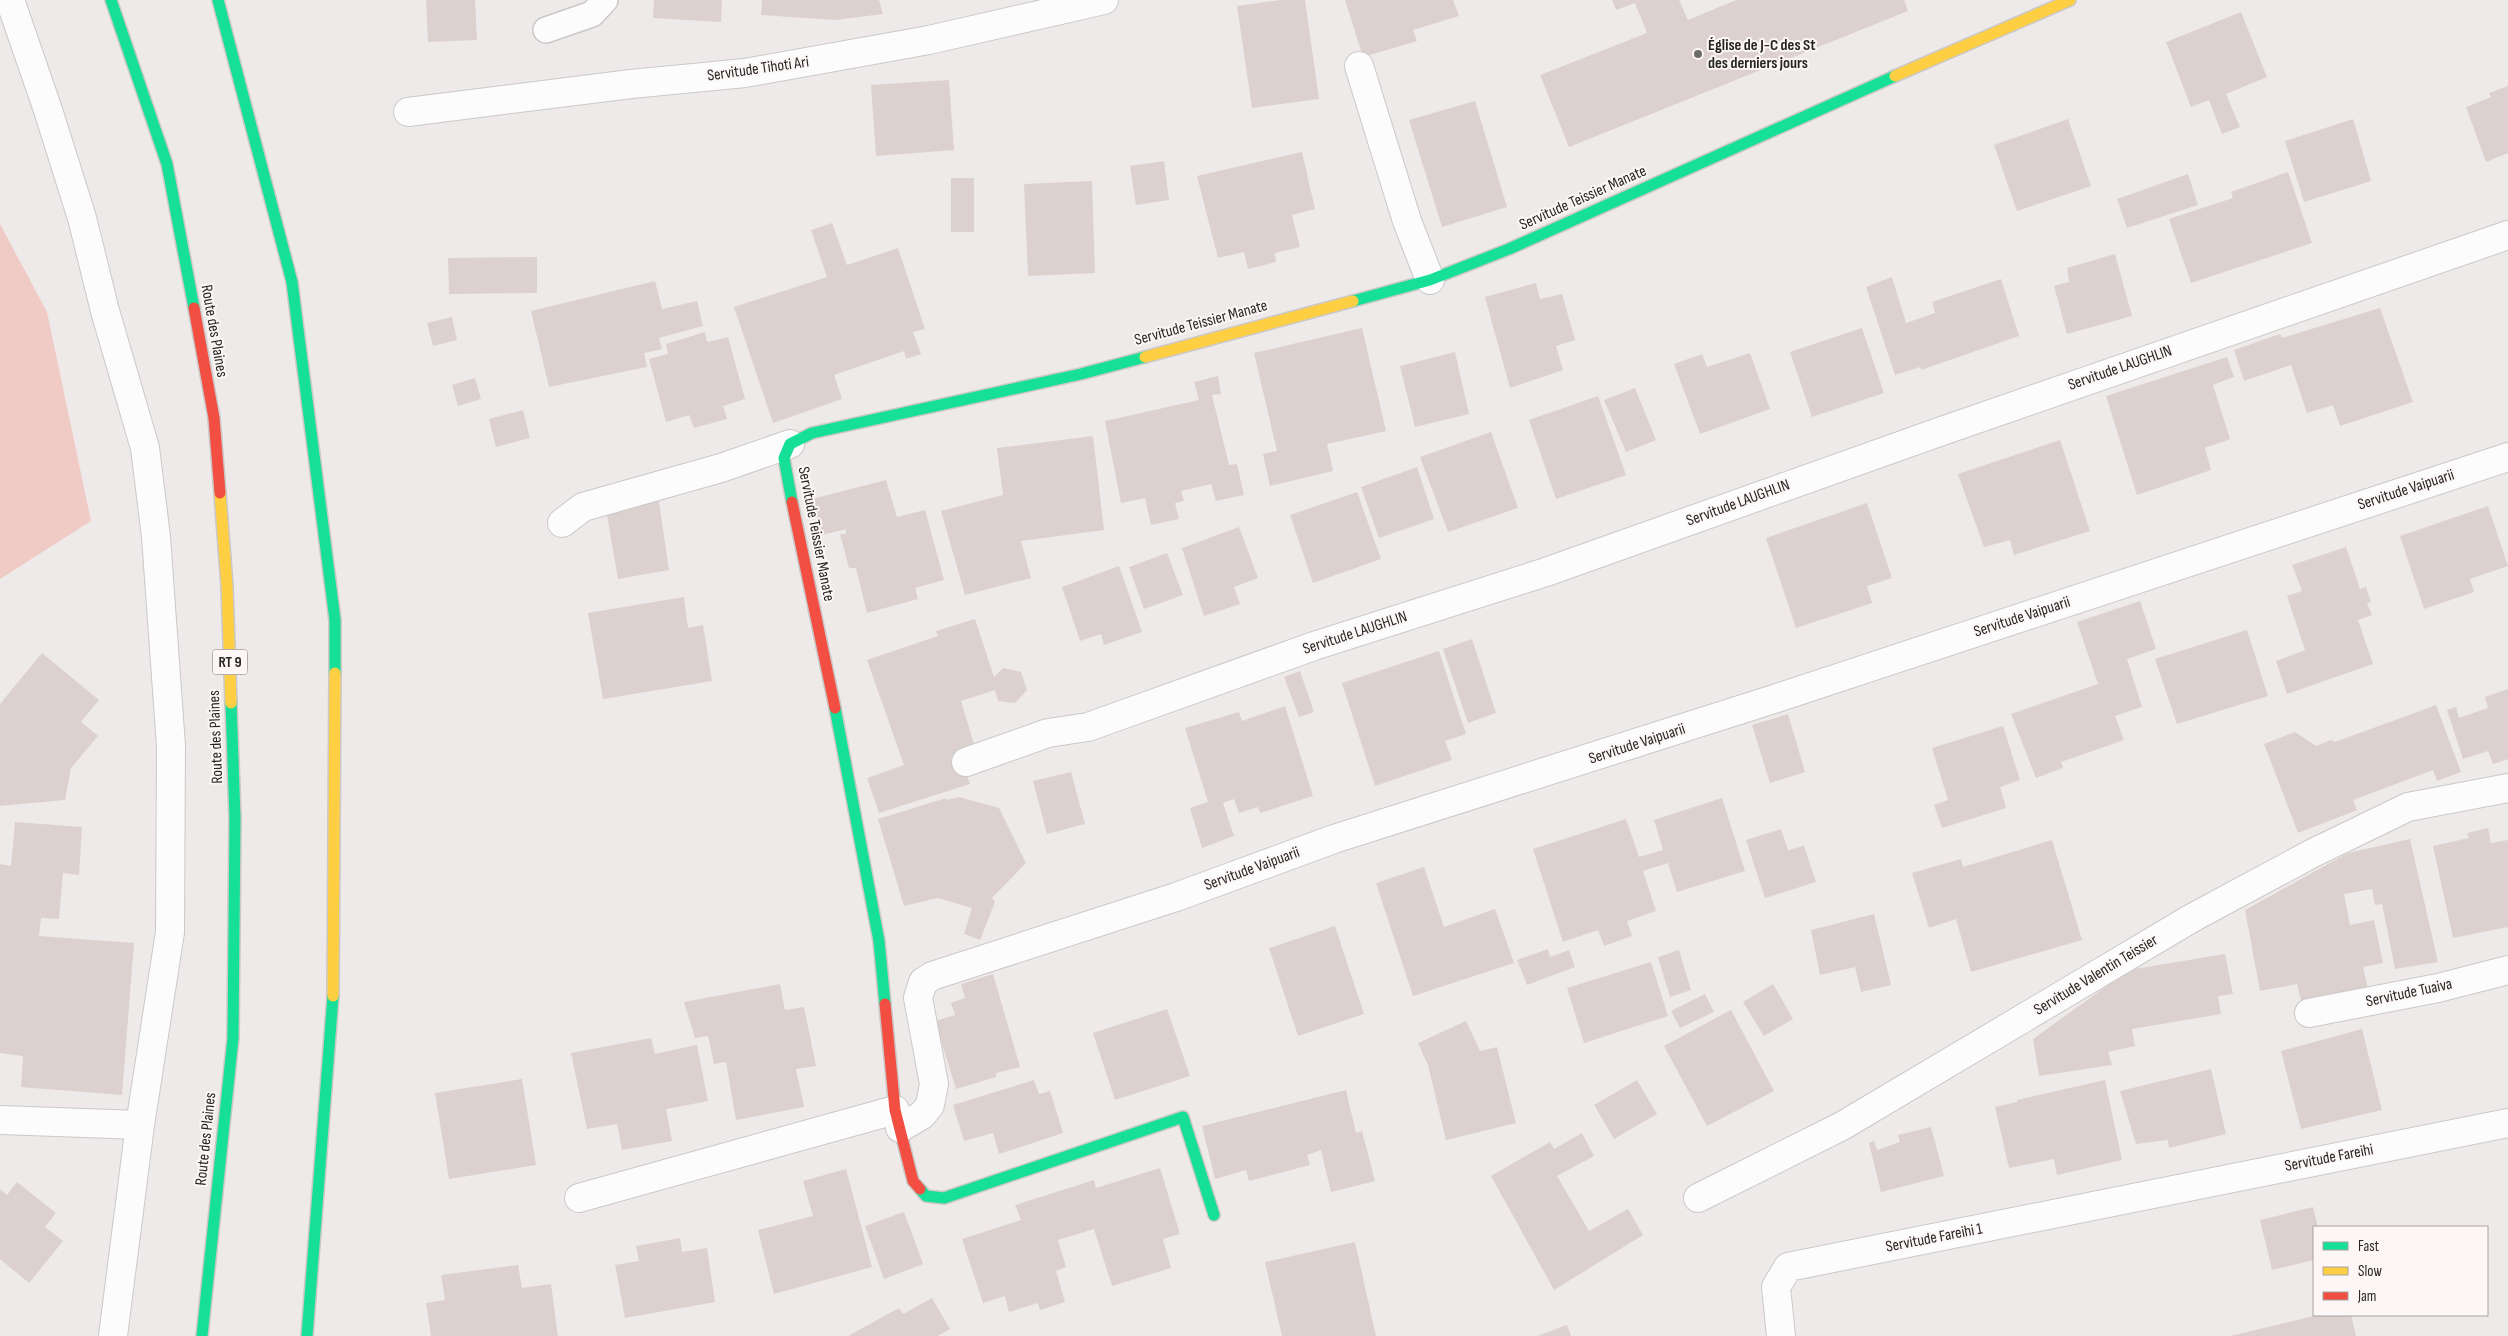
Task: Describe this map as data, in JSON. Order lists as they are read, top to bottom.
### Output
{
  "streets": {
    "main road": ["Servitude Teissier Manate", "Route des Plaines", "RT 9"],
    "street": [
      "Servitude Tihoti Ari",
      "Servitude LAUGHLIN",
      "Servitude Vaipuarii",
      "Servitude Valentin Teissier",
      "Servitude Tuaiva",
      "Servitude Fareihi",
      "Servitude Fareihi 1"
    ]
  },
  "crossings": [
    ["Servitude Teissier Manate", "Servitude Vaipuarii"],
    ["Servitude Fareihi", "Servitude Fareihi 1"]
  ],
  "places": ["Église de J-C des St des derniers jours"],
  "legend": ["Fast", "Slow", "Jam"]
}
